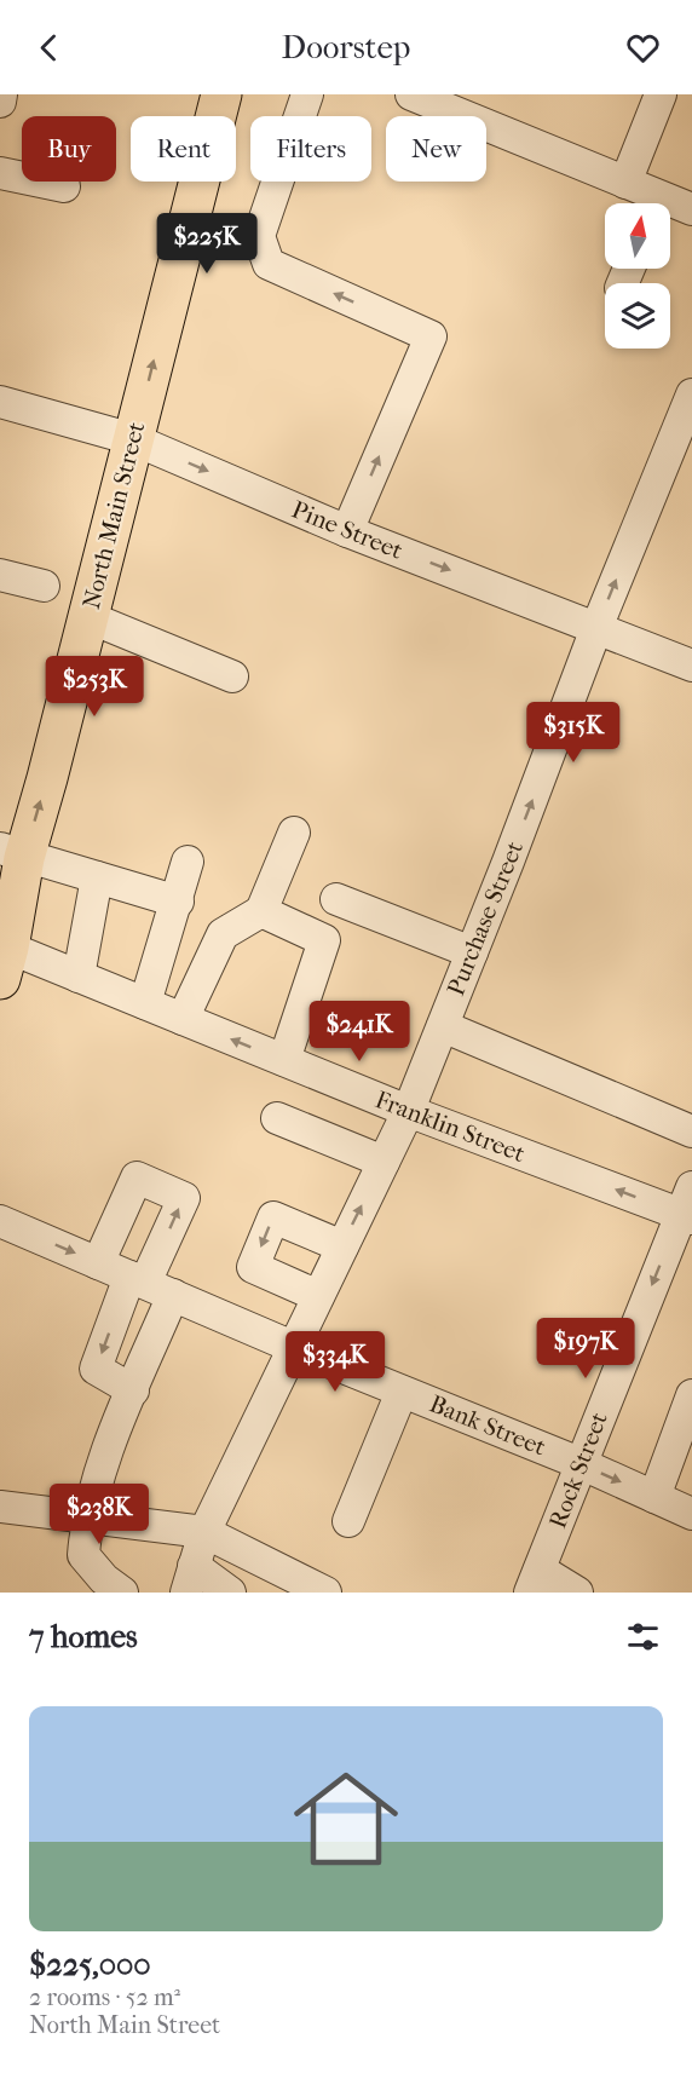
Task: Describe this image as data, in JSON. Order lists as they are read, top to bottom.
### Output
{
  "streets": {
    "main road": ["North Main Street"],
    "street": [
      "Pine Street",
      "Purchase Street",
      "Franklin Street",
      "Bank Street",
      "Rock Street"
    ]
  },
  "crossings": [
    ["North Main Street", "Pine Street"],
    ["North Main Street", "Franklin Street"],
    ["Pine Street", "Purchase Street"],
    ["Purchase Street", "Franklin Street"],
    ["Purchase Street", "Bank Street"],
    ["Franklin Street", "Rock Street"],
    ["Bank Street", "Rock Street"]
  ],
  "one_way": ["North Main Street", "Purchase Street"],
  "north": "top",
  "page": {
    "header": "Doorstep",
    "chip": [
      "Buy",
      "Rent",
      "Filters",
      "New"
    ],
    "price": [
      "$225K",
      "$253K",
      "$315K",
      "$241K",
      "$197K",
      "$334K",
      "$238K"
    ],
    "heading": "7 homes",
    "list": [
      {
        "name": "$225,000",
        "note": "2 rooms · 52 m² · North Main Street"
      }
    ]
  }
}
